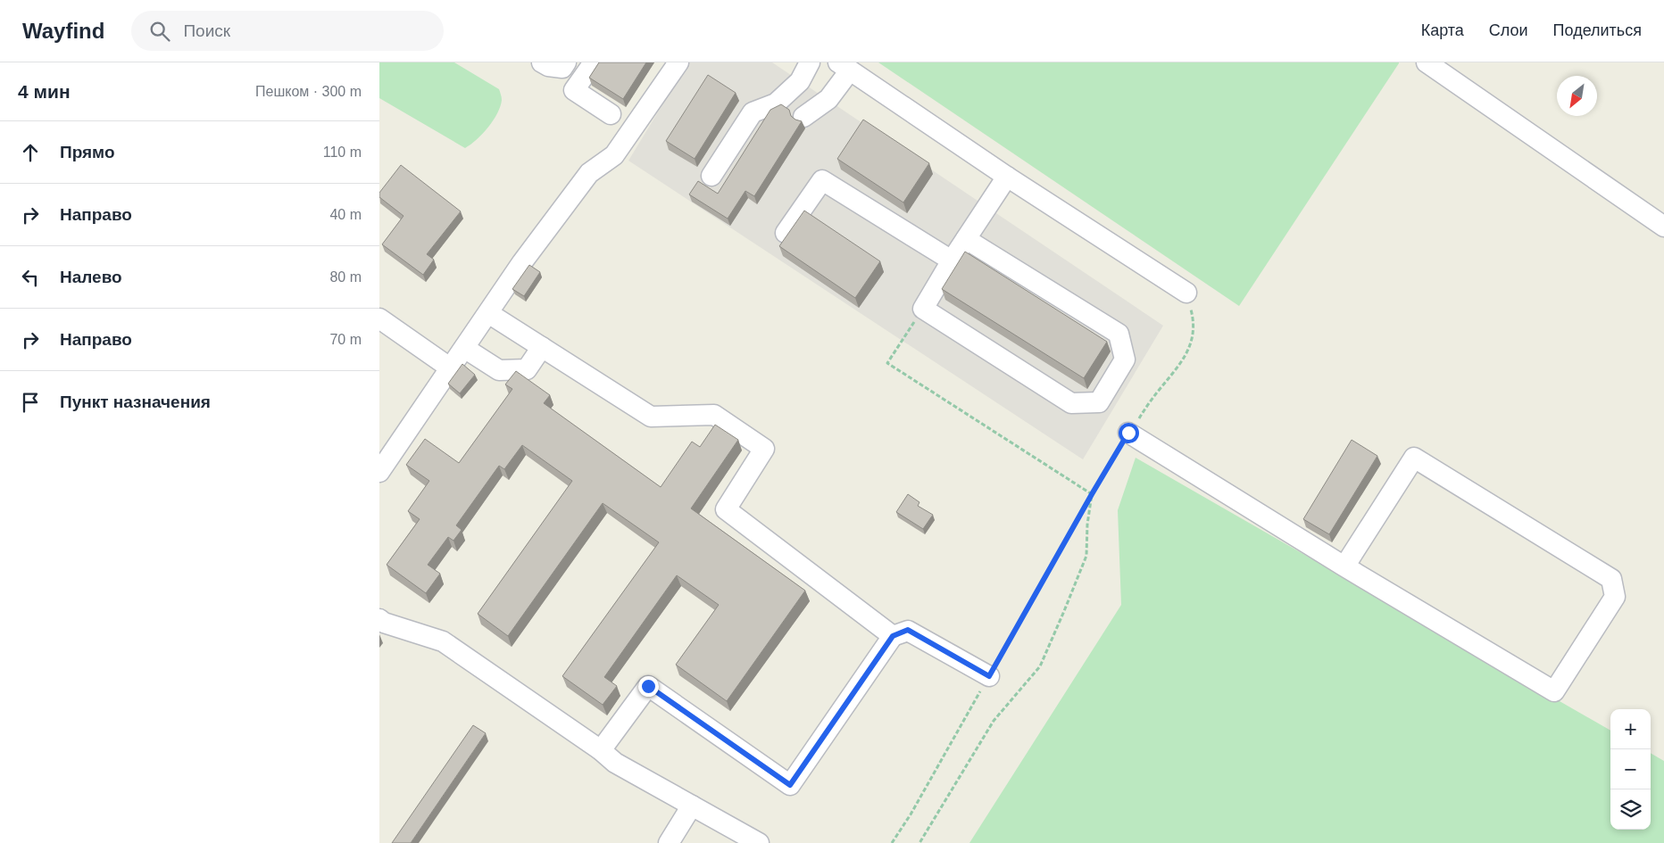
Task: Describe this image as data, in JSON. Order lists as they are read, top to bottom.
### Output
{
  "north": "bottom left",
  "page": {
    "header": "Wayfind",
    "search": "Поиск",
    "nav": ["Карта", "Слои", "Поделиться"],
    "heading": ["4 мин", "Пешком · 300 m"],
    "list": [
      ["Прямо", "110 m"],
      ["Направо", "40 m"],
      ["Налево", "80 m"],
      ["Направо", "70 m"],
      "Пункт назначения"
    ],
    "map_buttons": ["+", "−"]
  }
}
